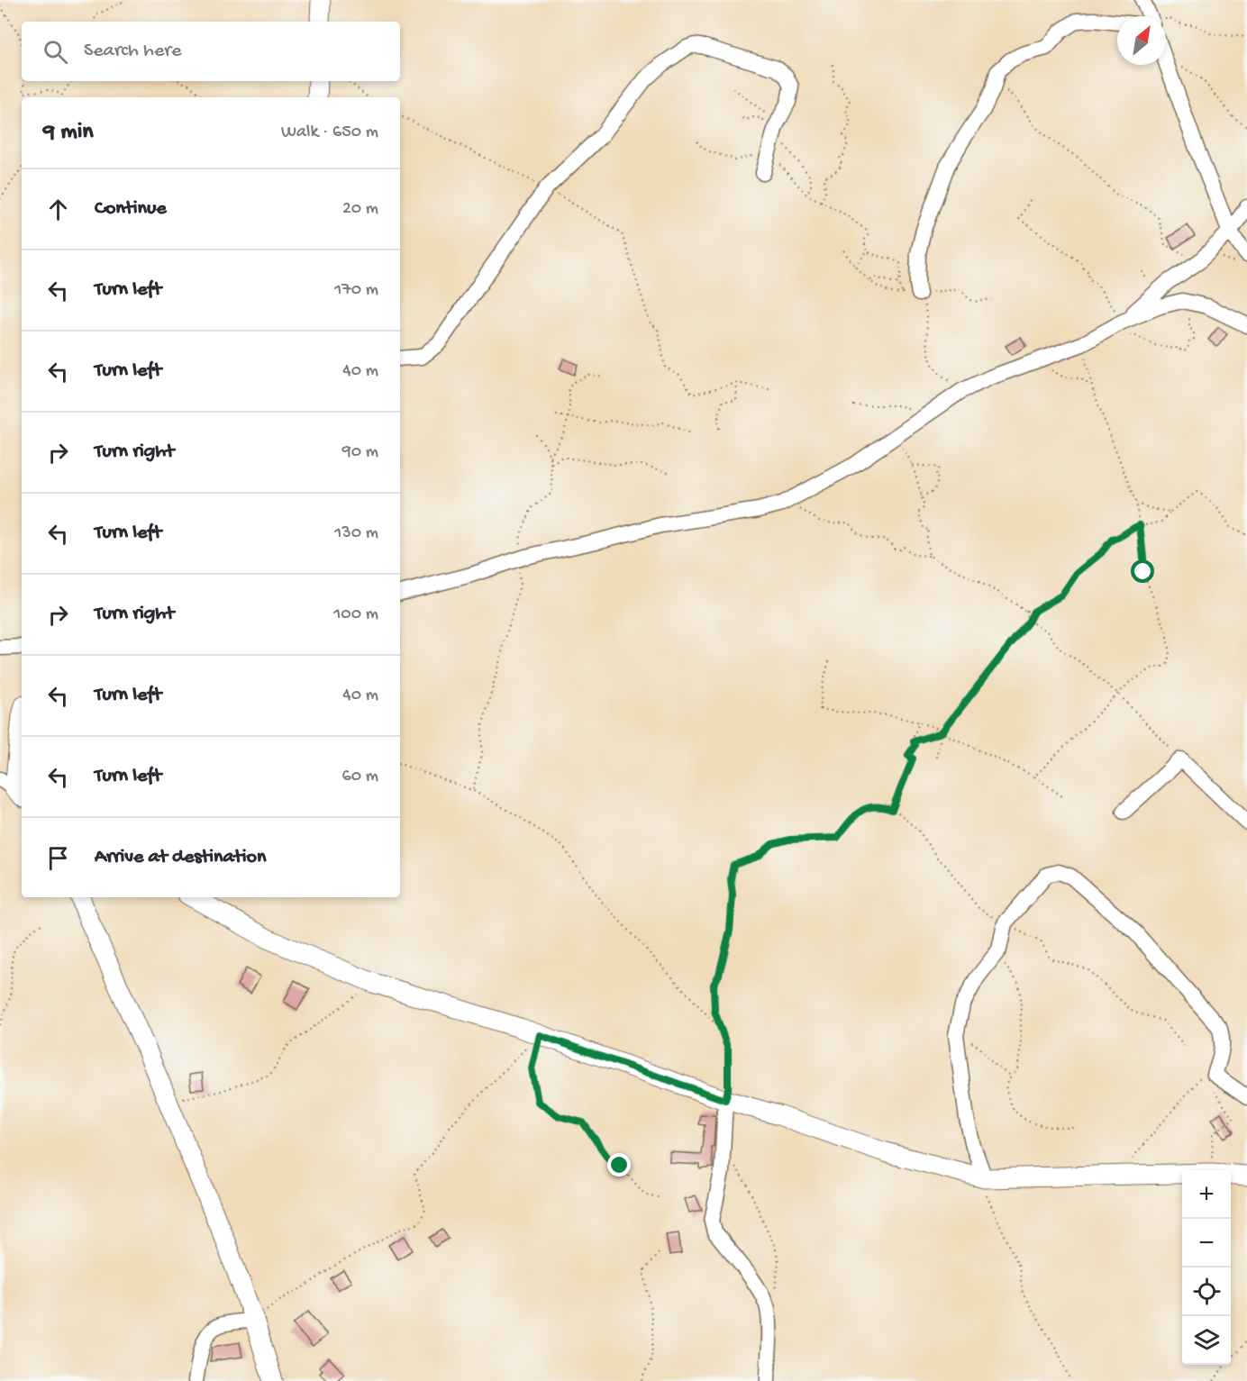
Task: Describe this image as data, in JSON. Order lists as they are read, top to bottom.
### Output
{
  "north": "top right",
  "page": {
    "search": "Search here",
    "heading": ["9 min", "Walk · 650 m"],
    "list": [
      ["Continue", "20 m"],
      ["Turn left", "170 m"],
      ["Turn left", "40 m"],
      ["Turn right", "90 m"],
      ["Turn left", "130 m"],
      ["Turn right", "100 m"],
      ["Turn left", "40 m"],
      ["Turn left", "60 m"],
      "Arrive at destination"
    ],
    "map_buttons": ["+", "−"]
  }
}
